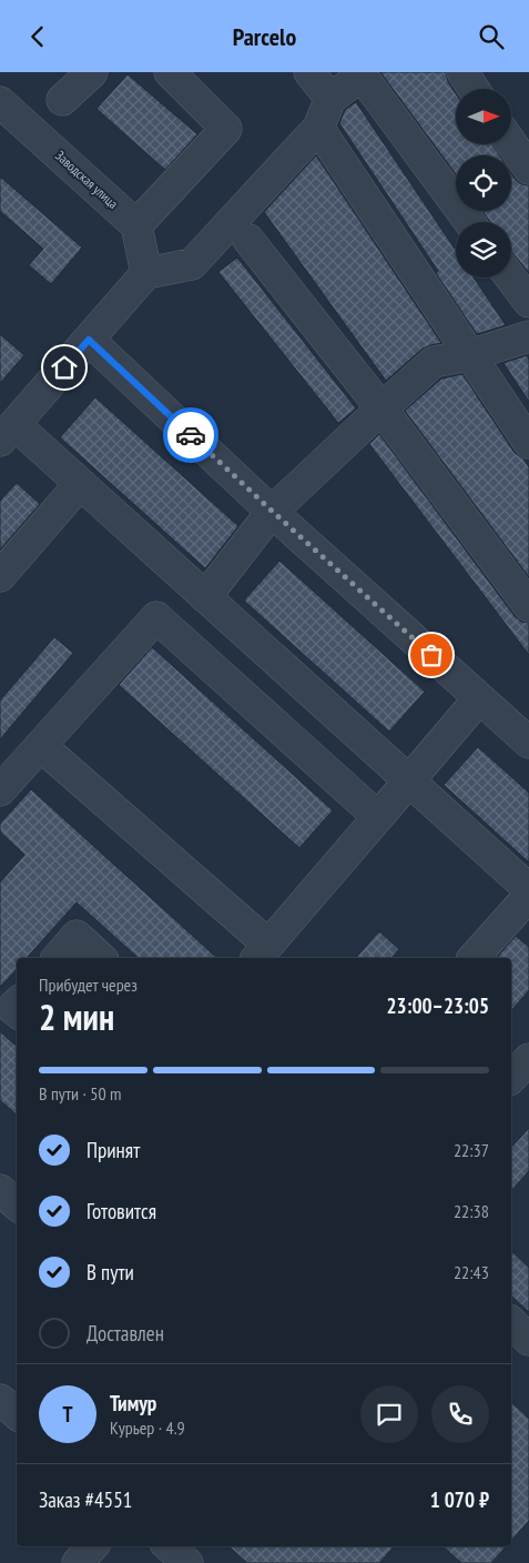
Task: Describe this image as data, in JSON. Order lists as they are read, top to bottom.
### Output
{
  "streets": {
    "street": ["Заводская улица"]
  },
  "north": "right",
  "page": {
    "header": "Parcelo",
    "heading": ["2 мин", "Прибудет через", "23:00–23:05"],
    "panel": [
      "Тимур",
      "Курьер · 4.9",
      "Заказ #4551",
      "1 070 ₽"
    ],
    "bar": "В пути · 50 m",
    "list": [
      ["Принят", "22:37"],
      ["Готовится", "22:38"],
      ["В пути", "22:43"],
      "Доставлен"
    ],
    "round": "Т"
  }
}
